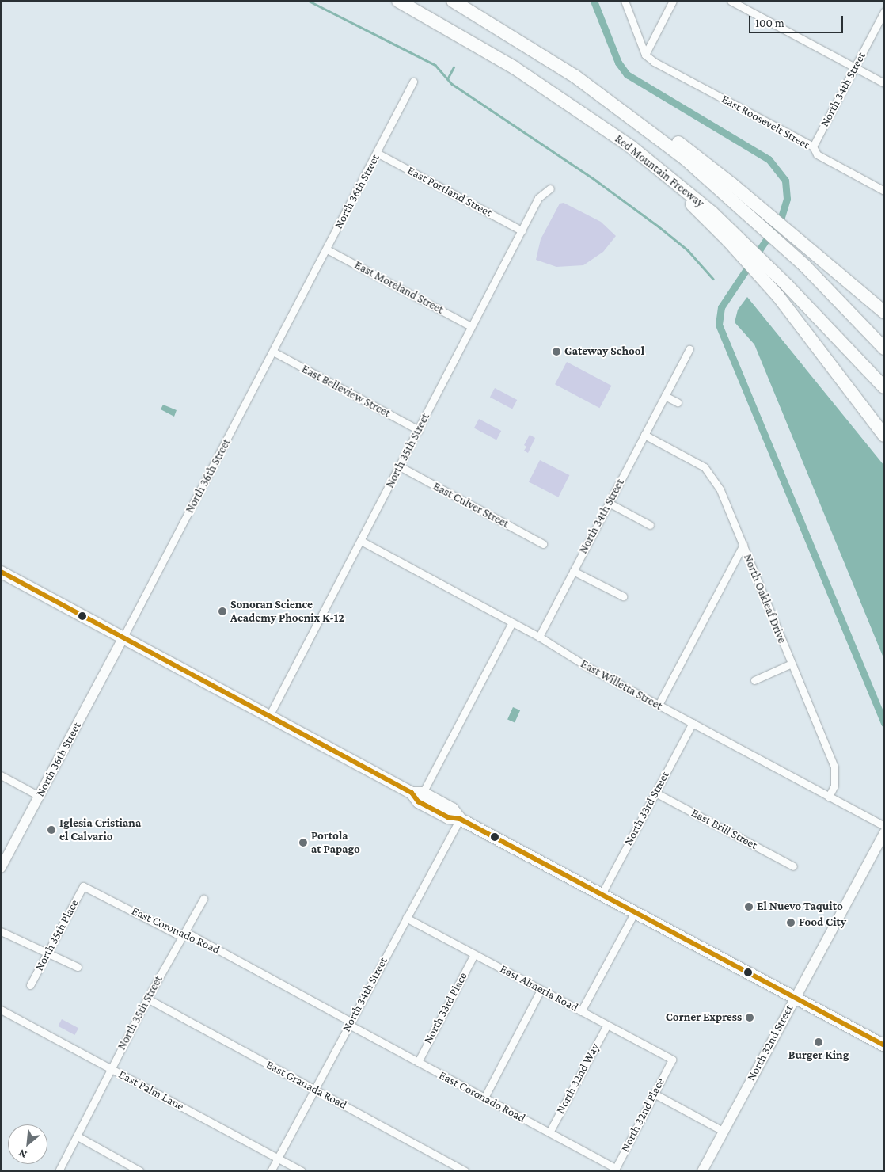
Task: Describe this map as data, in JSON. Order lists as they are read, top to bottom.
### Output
{
  "streets": {
    "highway": ["Red Mountain Freeway"],
    "main road": ["North 36th Street", "North 32nd Street"],
    "street": [
      "North 34th Street",
      "East Roosevelt Street",
      "East Portland Street",
      "East Moreland Street",
      "East Belleview Street",
      "North 35th Street",
      "East Culver Street",
      "North Oakleaf Drive",
      "East Willetta Street",
      "North 33rd Street",
      "East Brill Street",
      "East Coronado Road",
      "North 35th Place",
      "East Almeria Road",
      "North 33rd Place",
      "North 32nd Way",
      "East Granada Road",
      "East Palm Lane",
      "North 32nd Place"
    ]
  },
  "crossings": [
    ["North 34th Street", "East Roosevelt Street"],
    ["North 34th Street", "North Oakleaf Drive"],
    ["North 34th Street", "East Willetta Street"],
    ["North 34th Street", "East Coronado Road"],
    ["North 34th Street", "East Almeria Road"],
    ["North 34th Street", "East Granada Road"],
    ["North 34th Street", "East Palm Lane"],
    ["North 36th Street", "East Portland Street"],
    ["North 36th Street", "East Moreland Street"],
    ["North 36th Street", "East Belleview Street"],
    ["East Portland Street", "North 35th Street"],
    ["East Moreland Street", "North 35th Street"],
    ["East Belleview Street", "North 35th Street"],
    ["North 35th Street", "East Culver Street"],
    ["North 35th Street", "East Willetta Street"],
    ["North 35th Street", "East Coronado Road"],
    ["North 35th Street", "East Granada Road"],
    ["North 35th Street", "East Palm Lane"],
    ["North Oakleaf Drive", "East Willetta Street"],
    ["East Willetta Street", "North 33rd Street"],
    ["North 33rd Street", "East Brill Street"],
    ["East Coronado Road", "North 35th Place"],
    ["East Coronado Road", "North 33rd Place"],
    ["East Coronado Road", "North 32nd Way"],
    ["East Coronado Road", "North 32nd Place"],
    ["East Almeria Road", "North 33rd Place"],
    ["East Almeria Road", "North 32nd Way"],
    ["East Almeria Road", "North 32nd Place"]
  ],
  "places": [
    "Gateway School",
    "Sonoran Science Academy Phoenix K-12",
    "Iglesia Cristiana el Calvario",
    "Portola at Papago",
    "El Nuevo Taquito",
    "Food City",
    "Corner Express",
    "Burger King"
  ],
  "scale_bar": "100 m",
  "north": "bottom left"
}
